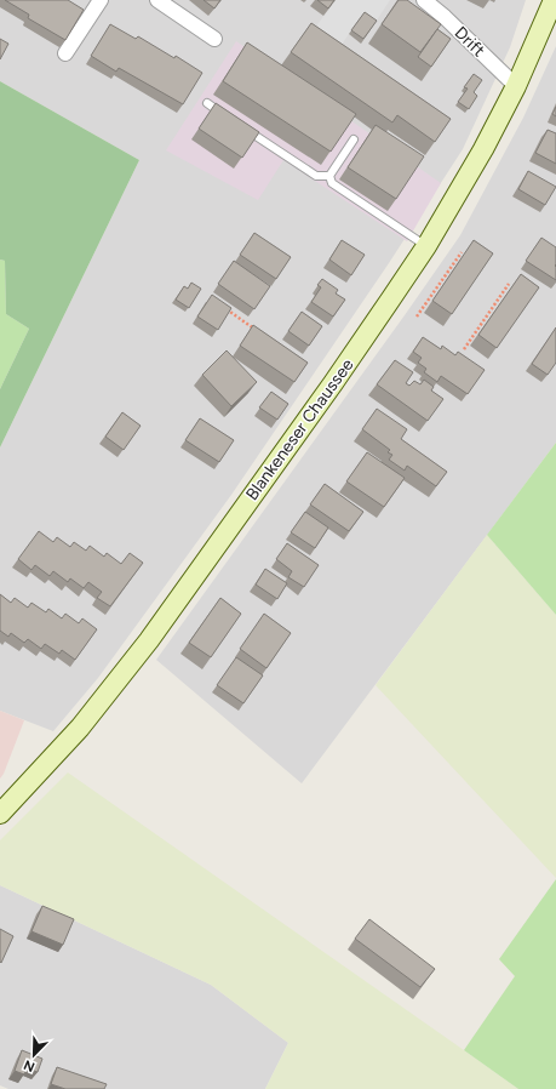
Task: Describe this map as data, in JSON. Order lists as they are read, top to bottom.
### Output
{
  "streets": {
    "main road": ["Blankeneser Chaussee"],
    "street": ["Drift"]
  },
  "crossings": [
    ["Drift", "Blankeneser Chaussee"]
  ],
  "north": "bottom left"
}
